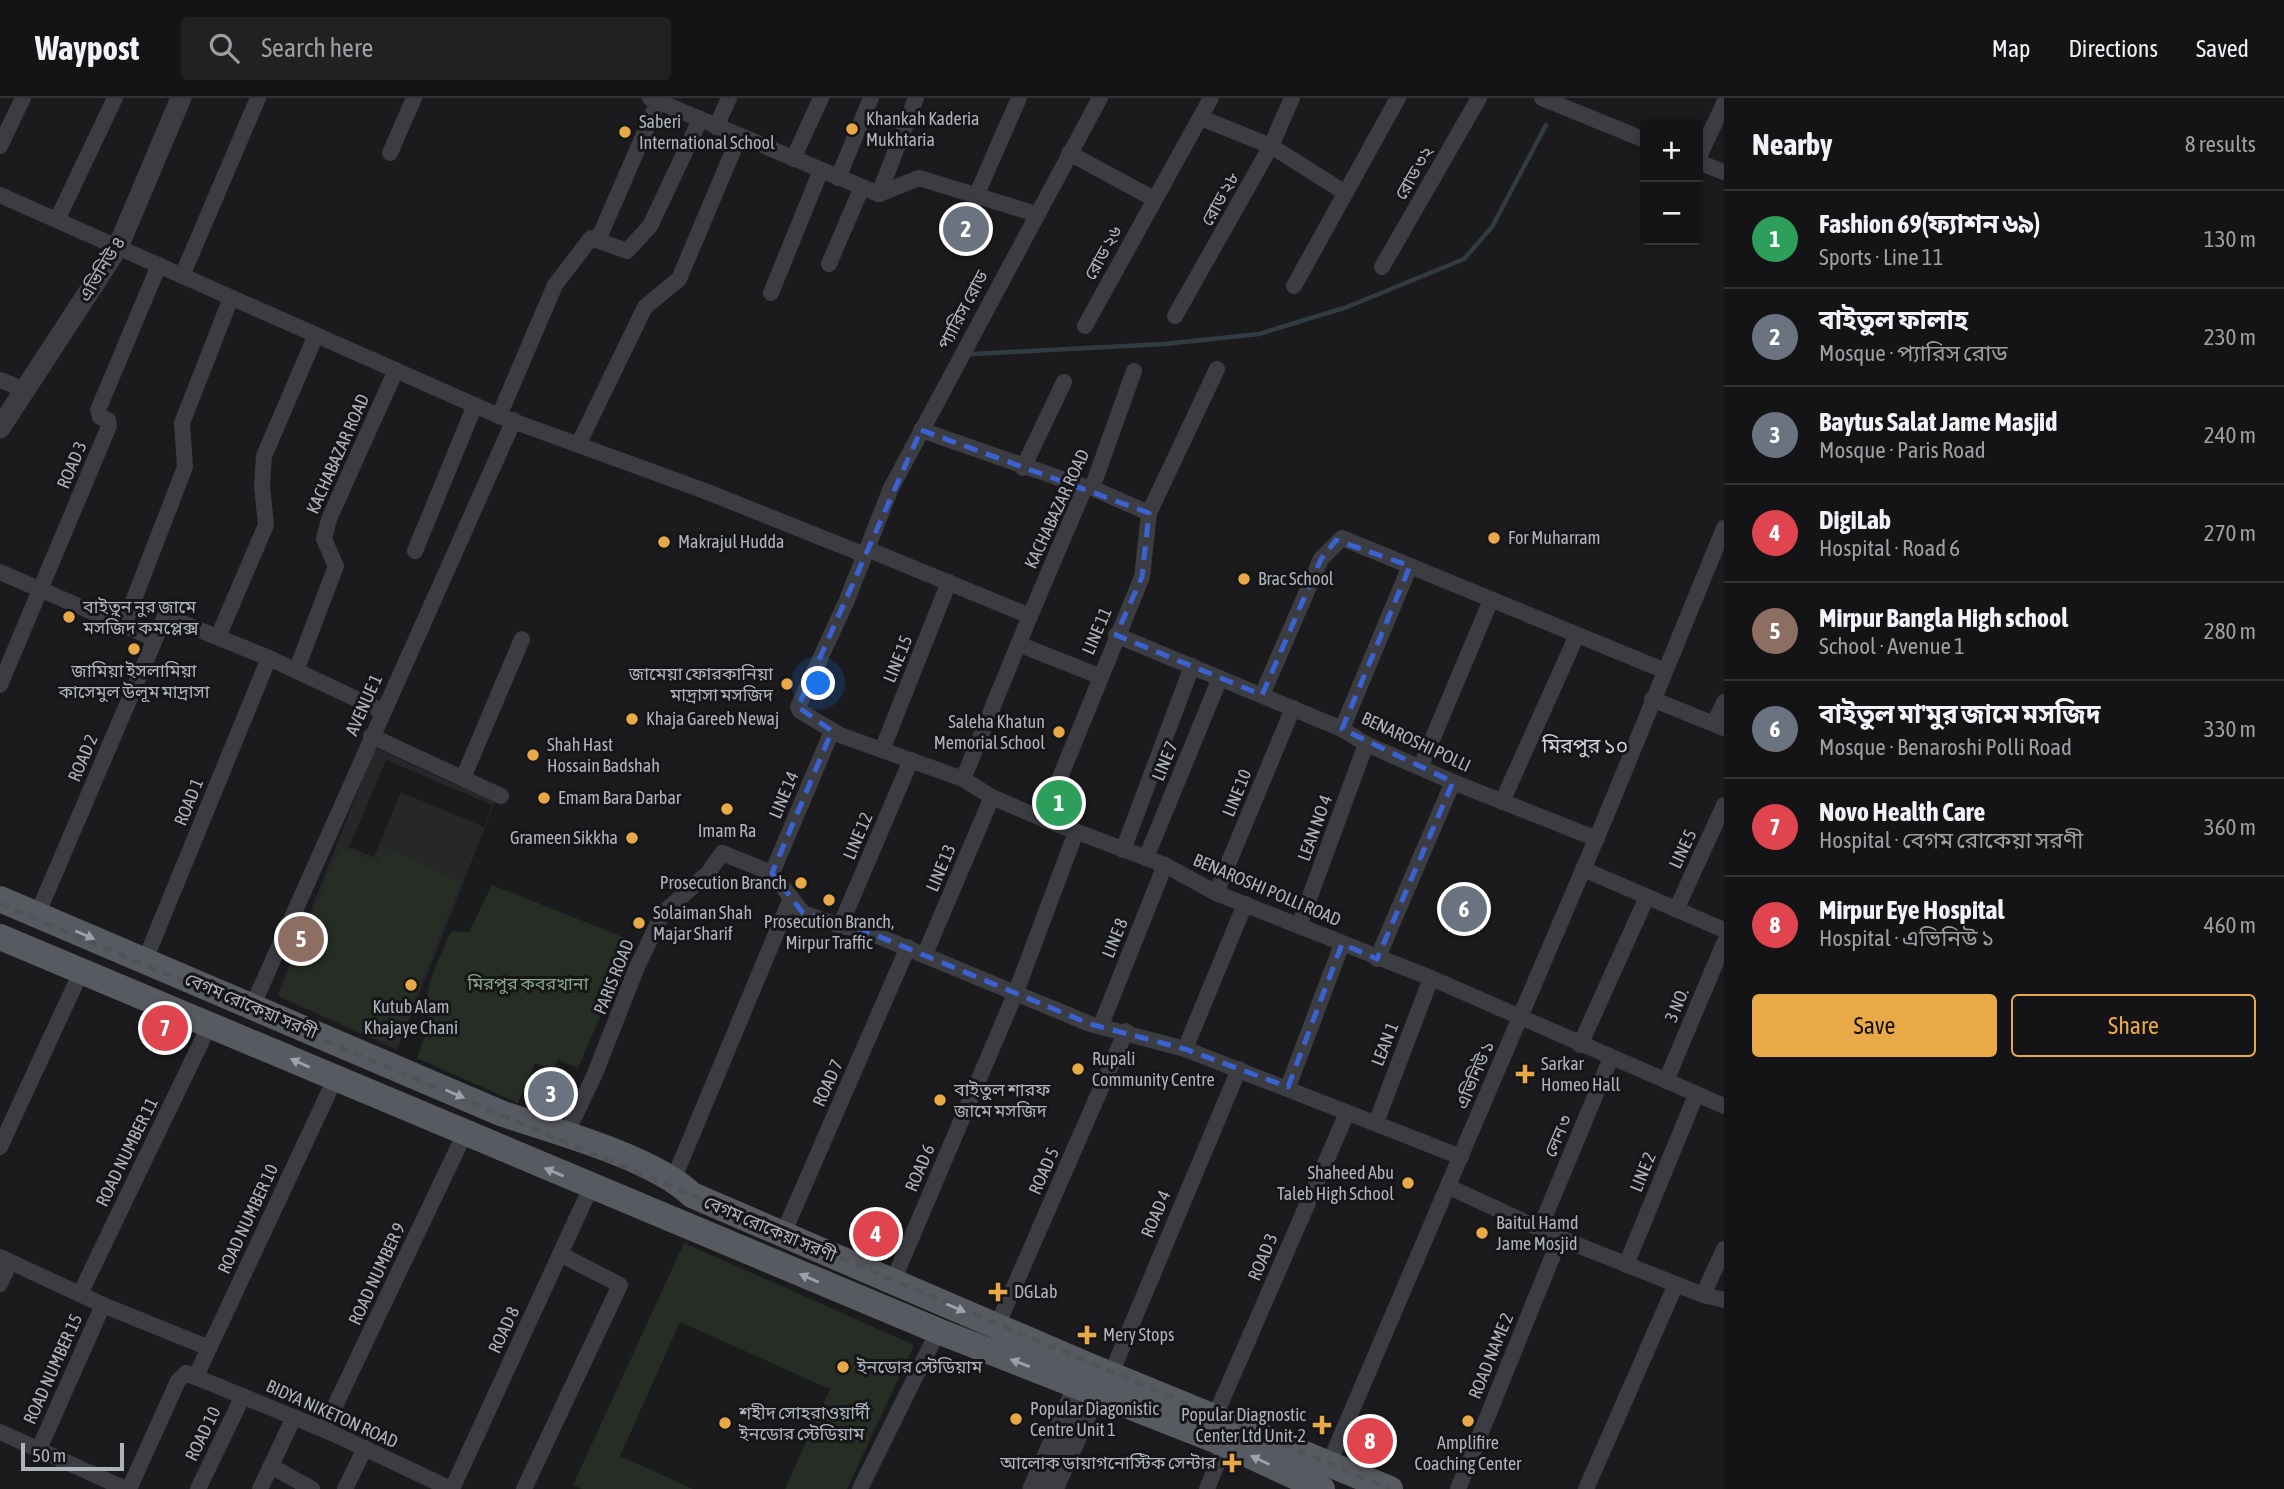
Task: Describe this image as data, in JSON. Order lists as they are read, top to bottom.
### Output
{
  "streets": {
    "main road": ["বেগম রোকেয়া সরণী"],
    "street": [
      "রোড ৩২",
      "রোড ২৮",
      "রোড ২৬",
      "এভিনিউ ৪",
      "প্যারিস রোড",
      "KACHABAZAR ROAD",
      "ROAD 3",
      "LINE 11",
      "LINE 15",
      "AVENUE 1",
      "BENAROSHI POLLI",
      "ROAD 2",
      "LINE 7",
      "LINE 10",
      "LINE 14",
      "ROAD 1",
      "LEAN NO 4",
      "LINE 12",
      "LINE 5",
      "LINE 13",
      "BENAROSHI POLLI ROAD",
      "LINE 8",
      "PARIS ROAD",
      "3 NO.",
      "LEAN 1",
      "এভিনিউ ১",
      "ROAD 7",
      "লেন ৩",
      "ROAD NUMBER 11",
      "ROAD 6",
      "ROAD 5",
      "LINE 2",
      "ROAD 4",
      "ROAD NUMBER 10",
      "ROAD NUMBER 9",
      "ROAD 8",
      "ROAD NAME 2",
      "ROAD NUMBER 15",
      "BIDYA NIKETON ROAD",
      "ROAD 10"
    ]
  },
  "crossings": [
    ["প্যারিস রোড", "BENAROSHI POLLI ROAD"],
    ["ROAD 3", "বেগম রোকেয়া সরণী"],
    ["LINE 11", "BENAROSHI POLLI"],
    ["LINE 11", "BENAROSHI POLLI ROAD"],
    ["LINE 15", "BENAROSHI POLLI ROAD"],
    ["AVENUE 1", "বেগম রোকেয়া সরণী"],
    ["BENAROSHI POLLI", "LINE 7"],
    ["BENAROSHI POLLI", "LINE 10"],
    ["BENAROSHI POLLI", "LEAN NO 4"],
    ["BENAROSHI POLLI", "এভিনিউ ১"],
    ["ROAD 2", "বেগম রোকেয়া সরণী"],
    ["LINE 7", "BENAROSHI POLLI ROAD"],
    ["LINE 10", "BENAROSHI POLLI ROAD"],
    ["LINE 14", "BENAROSHI POLLI ROAD"],
    ["LINE 14", "PARIS ROAD"],
    ["ROAD 1", "বেগম রোকেয়া সরণী"],
    ["LEAN NO 4", "BENAROSHI POLLI ROAD"],
    ["LINE 12", "BENAROSHI POLLI ROAD"],
    ["LINE 13", "BENAROSHI POLLI ROAD"],
    ["BENAROSHI POLLI ROAD", "LINE 8"],
    ["BENAROSHI POLLI ROAD", "3 NO."],
    ["BENAROSHI POLLI ROAD", "LEAN 1"],
    ["BENAROSHI POLLI ROAD", "এভিনিউ ১"],
    ["BENAROSHI POLLI ROAD", "লেন ৩"],
    ["BENAROSHI POLLI ROAD", "LINE 2"],
    ["PARIS ROAD", "বেগম রোকেয়া সরণী"],
    ["বেগম রোকেয়া সরণী", "এভিনিউ ১"],
    ["বেগম রোকেয়া সরণী", "ROAD 7"],
    ["বেগম রোকেয়া সরণী", "ROAD NUMBER 11"],
    ["বেগম রোকেয়া সরণী", "ROAD 6"],
    ["বেগম রোকেয়া সরণী", "ROAD 5"],
    ["বেগম রোকেয়া সরণী", "ROAD 4"],
    ["বেগম রোকেয়া সরণী", "ROAD NUMBER 10"],
    ["বেগম রোকেয়া সরণী", "ROAD NUMBER 9"],
    ["বেগম রোকেয়া সরণী", "ROAD 8"],
    ["ROAD NUMBER 10", "BIDYA NIKETON ROAD"],
    ["ROAD NUMBER 9", "BIDYA NIKETON ROAD"],
    ["ROAD 8", "BIDYA NIKETON ROAD"],
    ["BIDYA NIKETON ROAD", "ROAD 10"]
  ],
  "districts": ["মিরপুর ১০"],
  "parks": ["মিরপুর কবরখানা"],
  "places": {
    "other": [
      "Khankah Kaderia Mukhtaria",
      "Saberi International School",
      "For Muharram",
      "Makrajul Hudda",
      "Brac School",
      "বাইতুন নুর জামে মসজিদ কমপ্লেক্স",
      "জামিয়া ইসলামিয়া কাসেমুল উলূম মাদ্রাসা",
      "জামেয়া ফোরকানিয়া মাদ্রাসা মসজিদ",
      "Khaja Gareeb Newaj",
      "Saleha Khatun Memorial School",
      "Shah Hast Hossain Badshah",
      "Emam Bara Darbar",
      "Imam Ra",
      "Grameen Sikkha",
      "Prosecution Branch",
      "Prosecution Branch, Mirpur Traffic",
      "Solaiman Shah Majar Sharif",
      "Kutub Alam Khajaye Chani",
      "Rupali Community Centre",
      "বাইতুল শারফ জামে মসজিদ",
      "Shaheed Abu Taleb High School",
      "Baitul Hamd Jame Mosjid",
      "ইনডোর স্টেডিয়াম",
      "Popular Diagonistic Centre Unit 1",
      "Amplifire Coaching Center",
      "শহীদ সোহরাওয়ার্দী ইনডোর স্টেডিয়াম"
    ],
    "health": [
      "Sarkar Homeo Hall",
      "DGLab",
      "Mery Stops",
      "Popular Diagnostic Center Ltd Unit-2",
      "আলোক ডায়াগনোস্টিক সেন্টার"
    ]
  },
  "scale_bar": "50 m",
  "page": {
    "header": "Waypost",
    "search": "Search here",
    "nav": ["Map", "Directions", "Saved"],
    "heading": ["Nearby", "8 results"],
    "map_buttons": ["+", "−"],
    "list": [
      {
        "mark": "1",
        "name": "Fashion 69(ফ্যাশন ৬৯)",
        "note": "Sports · Line 11",
        "value": "130 m"
      },
      {
        "mark": "2",
        "name": "বাইতুল ফালাহ",
        "note": "Mosque · প্যারিস রোড",
        "value": "230 m"
      },
      {
        "mark": "3",
        "name": "Baytus Salat Jame Masjid",
        "note": "Mosque · Paris Road",
        "value": "240 m"
      },
      {
        "mark": "4",
        "name": "DigiLab",
        "note": "Hospital · Road 6",
        "value": "270 m"
      },
      {
        "mark": "5",
        "name": "Mirpur Bangla High school",
        "note": "School · Avenue 1",
        "value": "280 m"
      },
      {
        "mark": "6",
        "name": "বাইতুল মা'মুর জামে মসজিদ",
        "note": "Mosque · Benaroshi Polli Road",
        "value": "330 m"
      },
      {
        "mark": "7",
        "name": "Novo Health Care",
        "note": "Hospital · বেগম রোকেয়া সরণী",
        "value": "360 m"
      },
      {
        "mark": "8",
        "name": "Mirpur Eye Hospital",
        "note": "Hospital · এভিনিউ ১",
        "value": "460 m"
      }
    ],
    "pins": [
      "2",
      "1",
      "6",
      "5",
      "7",
      "3",
      "4",
      "8"
    ],
    "buttons": ["Save", "Share"],
    "scale": "50 m"
  }
}
